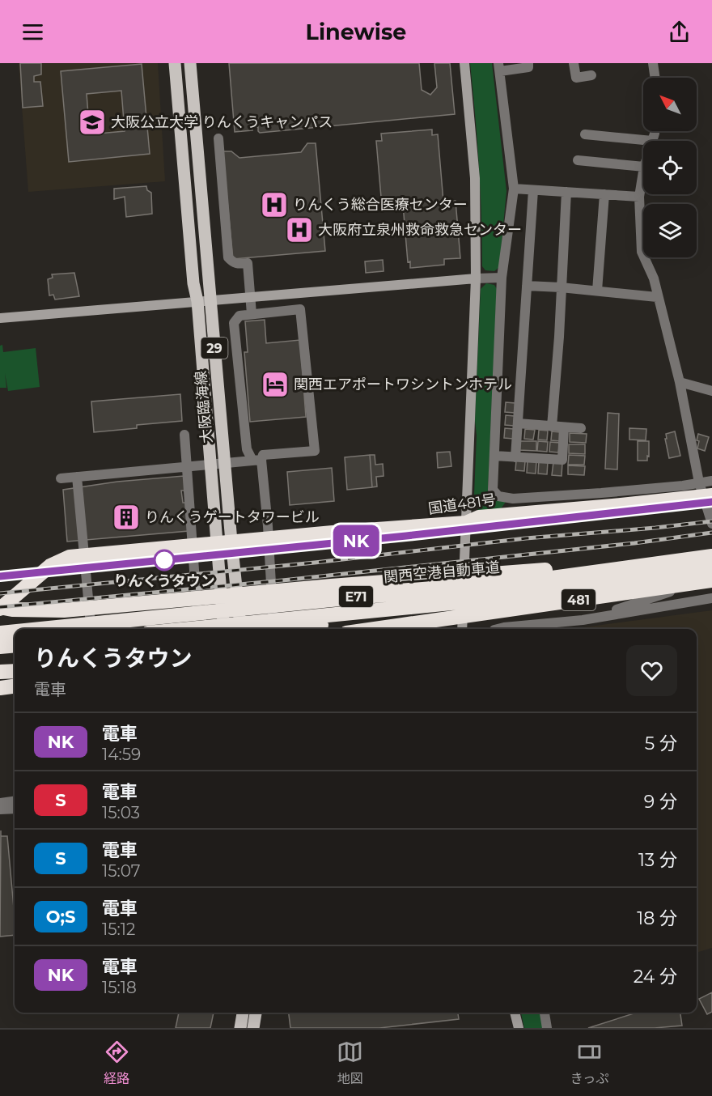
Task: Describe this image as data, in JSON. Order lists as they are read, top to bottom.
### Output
{
  "streets": {
    "highway": [
      "国道481号",
      "関西空港自動車道",
      "E71",
      "481"
    ],
    "main road": ["29", "大阪臨海線"]
  },
  "crossings": [
    ["大阪臨海線", "国道481号"]
  ],
  "places": {
    "school or university": ["大阪公立大学 りんくうキャンパス"],
    "hospital": ["りんくう総合医療センター", "大阪府立泉州救命救急センター"],
    "hotel": ["関西エアポートワシントンホテル"],
    "building": ["りんくうゲートタワービル"],
    "other": ["りんくうタウン"]
  },
  "north": "top left",
  "page": {
    "header": "Linewise",
    "on_map": "NK",
    "heading": ["りんくうタウン", "電車"],
    "list": [
      {
        "mark": "NK",
        "name": "電車",
        "note": "14:59",
        "value": "5 分"
      },
      {
        "mark": "S",
        "name": "電車",
        "note": "15:03",
        "value": "9 分"
      },
      {
        "mark": "S",
        "name": "電車",
        "note": "15:07",
        "value": "13 分"
      },
      {
        "mark": "O;S",
        "name": "電車",
        "note": "15:12",
        "value": "18 分"
      },
      {
        "mark": "NK",
        "name": "電車",
        "note": "15:18",
        "value": "24 分"
      }
    ],
    "tabs": ["経路", "地図", "きっぷ"]
  }
}
